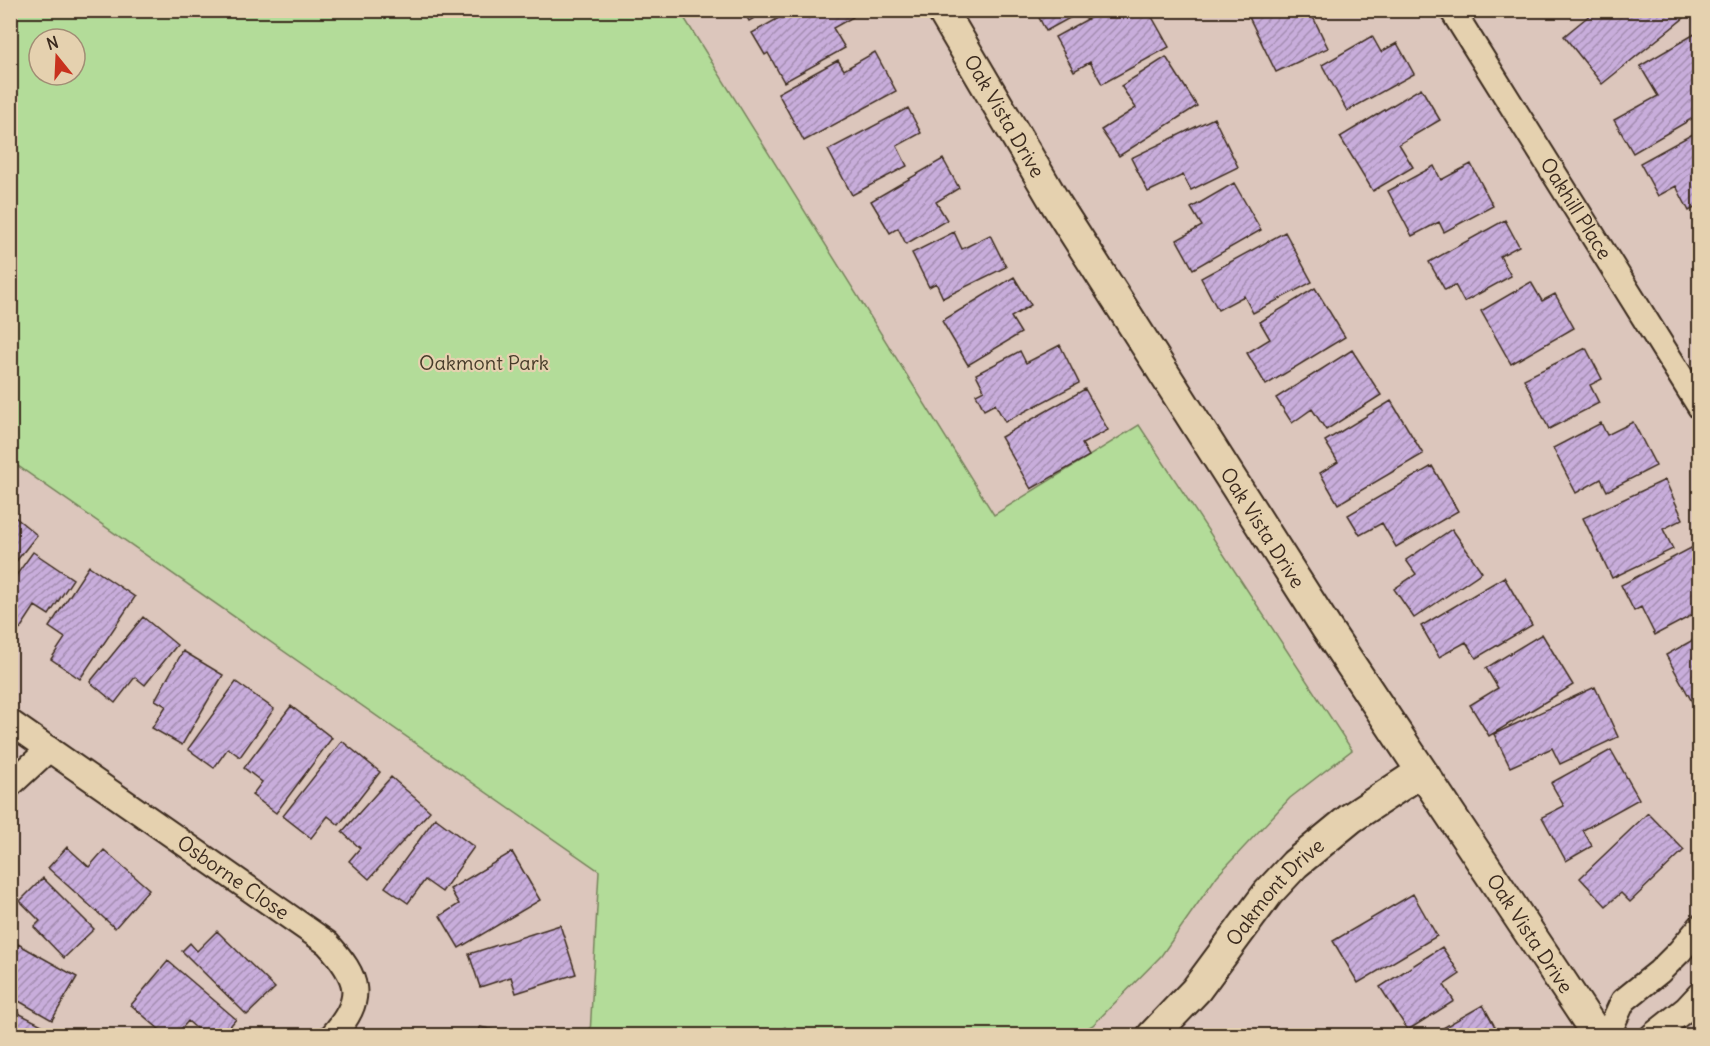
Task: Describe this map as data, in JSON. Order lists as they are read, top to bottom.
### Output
{
  "streets": {
    "street": [
      "Oak Vista Drive",
      "Oakhill Place",
      "Osborne Close",
      "Oakmont Drive"
    ]
  },
  "crossings": [
    ["Oak Vista Drive", "Oakmont Drive"]
  ],
  "parks": ["Oakmont Park"],
  "north": "top"
}
